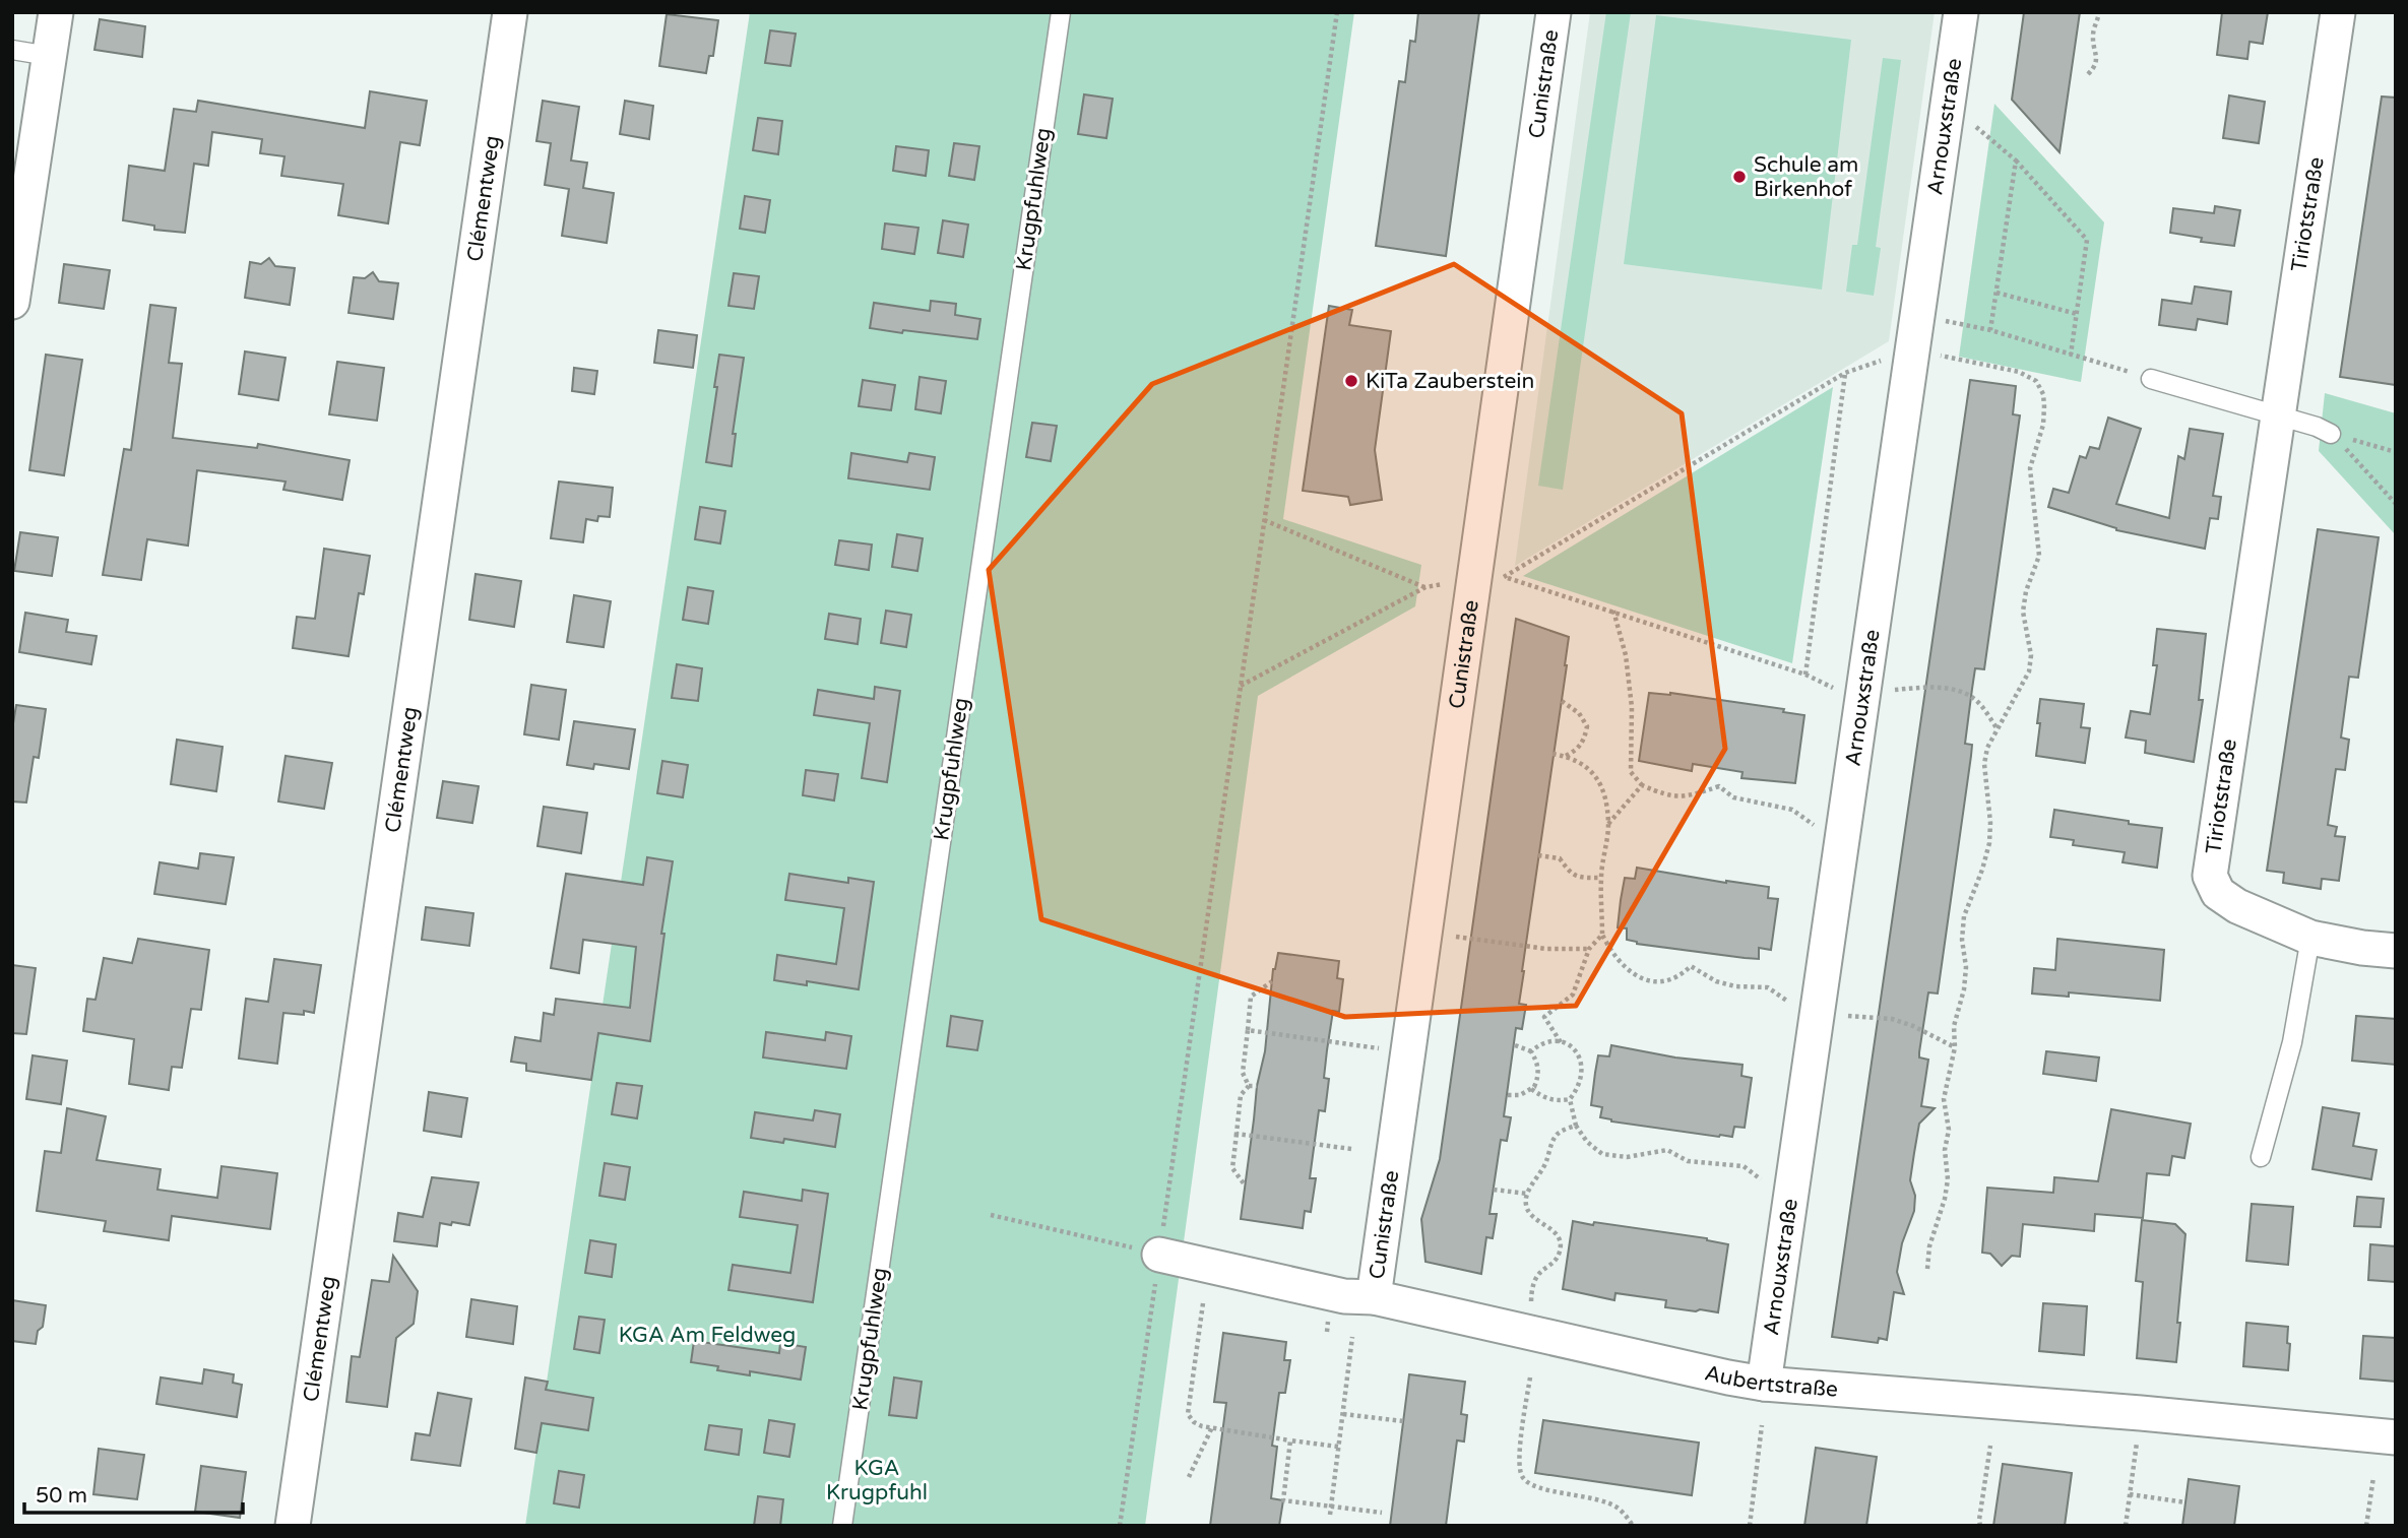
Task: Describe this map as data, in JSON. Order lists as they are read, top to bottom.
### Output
{
  "streets": {
    "street": [
      "Cunistraße",
      "Arnouxstraße",
      "Clémentweg",
      "Tiriotstraße",
      "Aubertstraße"
    ],
    "lane": ["Krugpfuhlweg"]
  },
  "crossings": [
    ["Cunistraße", "Aubertstraße"],
    ["Arnouxstraße", "Aubertstraße"]
  ],
  "parks": ["KGA Am Feldweg", "KGA Krugpfuhl"],
  "places": ["Schule am Birkenhof", "KiTa Zauberstein"],
  "scale_bar": "50 m"
}
